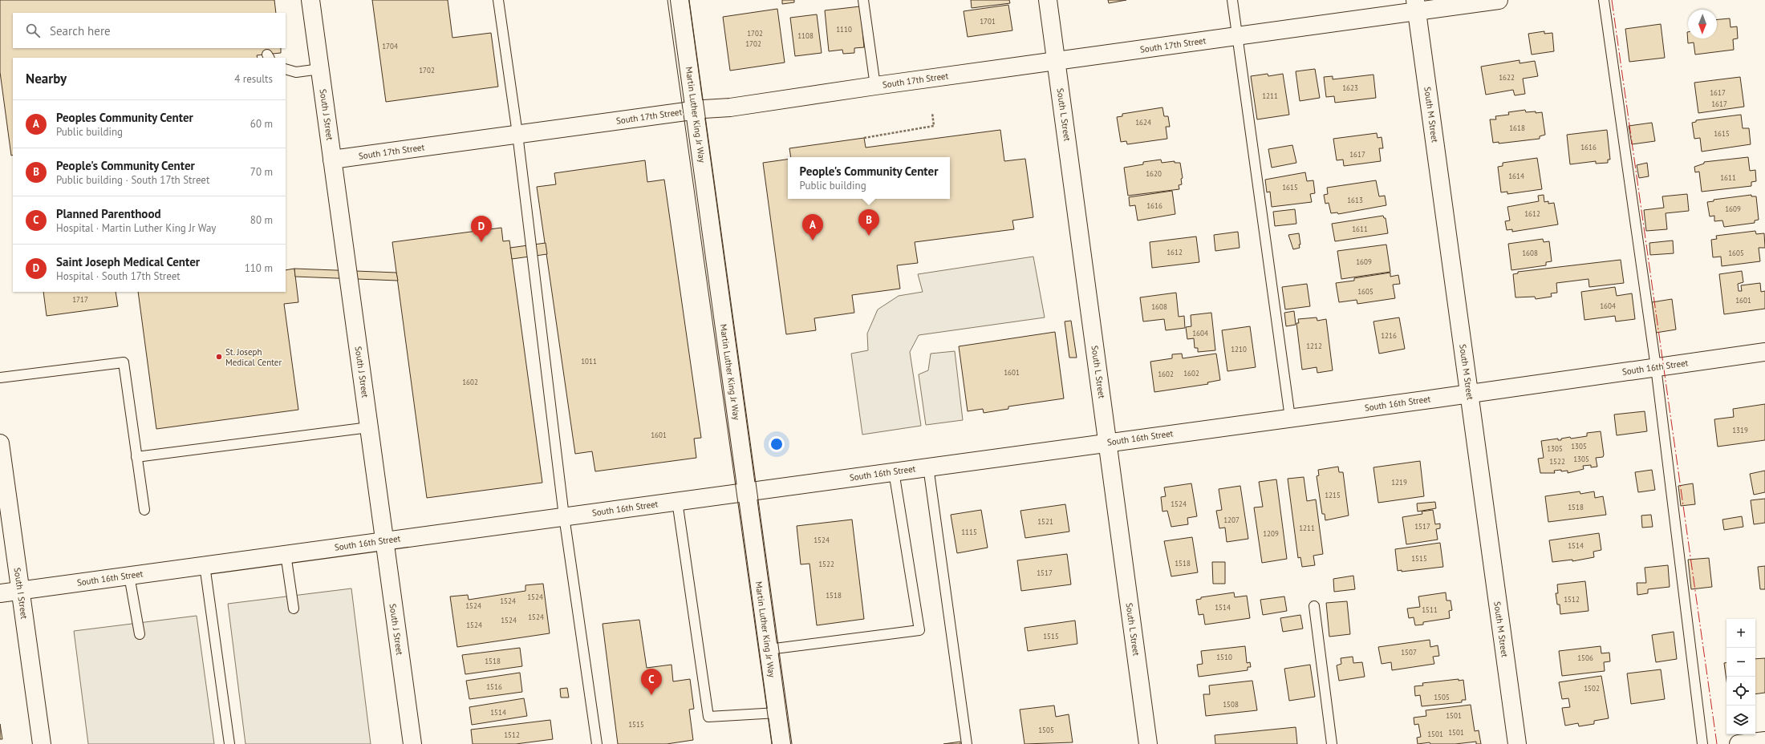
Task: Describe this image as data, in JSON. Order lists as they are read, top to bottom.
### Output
{
  "streets": {
    "street": [
      "South 17th Street",
      "South J Street",
      "Martin Luther King Jr Way",
      "South L Street",
      "South M Street",
      "South 16th Street",
      "South I Street"
    ]
  },
  "crossings": [
    ["South 17th Street", "South J Street"],
    ["South 17th Street", "Martin Luther King Jr Way"],
    ["South 17th Street", "South L Street"],
    ["South 17th Street", "South M Street"],
    ["South J Street", "South 16th Street"],
    ["Martin Luther King Jr Way", "South 16th Street"],
    ["South L Street", "South 16th Street"],
    ["South M Street", "South 16th Street"],
    ["South 16th Street", "South I Street"]
  ],
  "places": ["St. Joseph Medical Center"],
  "house_numbers": [
    "1701",
    "1110",
    "1702",
    "1108",
    "1702",
    "1704",
    "1702",
    "1622",
    "1623",
    "1617",
    "1211",
    "1617",
    "1624",
    "1618",
    "1615",
    "1616",
    "1617",
    "1620",
    "1614",
    "1611",
    "1615",
    "1613",
    "1616",
    "1609",
    "1612",
    "1611",
    "1612",
    "1608",
    "1605",
    "1609",
    "1605",
    "1717",
    "1601",
    "1604",
    "1608",
    "1604",
    "1216",
    "1212",
    "1210",
    "1011",
    "1601",
    "1602",
    "1602",
    "1602",
    "1319",
    "1601",
    "1305",
    "1305",
    "1305",
    "1522",
    "1219",
    "1215",
    "1524",
    "1518",
    "1207",
    "1521",
    "1517",
    "1211",
    "1115",
    "1209",
    "1524",
    "1514",
    "1515",
    "1518",
    "1522",
    "1517",
    "1518",
    "1524",
    "1512",
    "1524",
    "1524",
    "1514",
    "1511",
    "1524",
    "1524",
    "1524",
    "1515",
    "1507",
    "1510",
    "1506",
    "1518",
    "1516",
    "1502",
    "1505",
    "1508",
    "1514",
    "1501",
    "1515",
    "1505",
    "1501",
    "1501",
    "1512"
  ],
  "north": "bottom",
  "page": {
    "search": "Search here",
    "heading": ["Nearby", "4 results"],
    "list": [
      {
        "mark": "A",
        "name": "Peoples Community Center",
        "note": "Public building",
        "value": "60 m"
      },
      {
        "mark": "B",
        "name": "People's Community Center",
        "note": "Public building · South 17th Street",
        "value": "70 m"
      },
      {
        "mark": "C",
        "name": "Planned Parenthood",
        "note": "Hospital · Martin Luther King Jr Way",
        "value": "80 m"
      },
      {
        "mark": "D",
        "name": "Saint Joseph Medical Center",
        "note": "Hospital · South 17th Street",
        "value": "110 m"
      }
    ],
    "popup": ["People's Community Center", "Public building"],
    "pins": [
      "B",
      "A",
      "D",
      "C"
    ],
    "map_buttons": ["+", "−"]
  }
}
